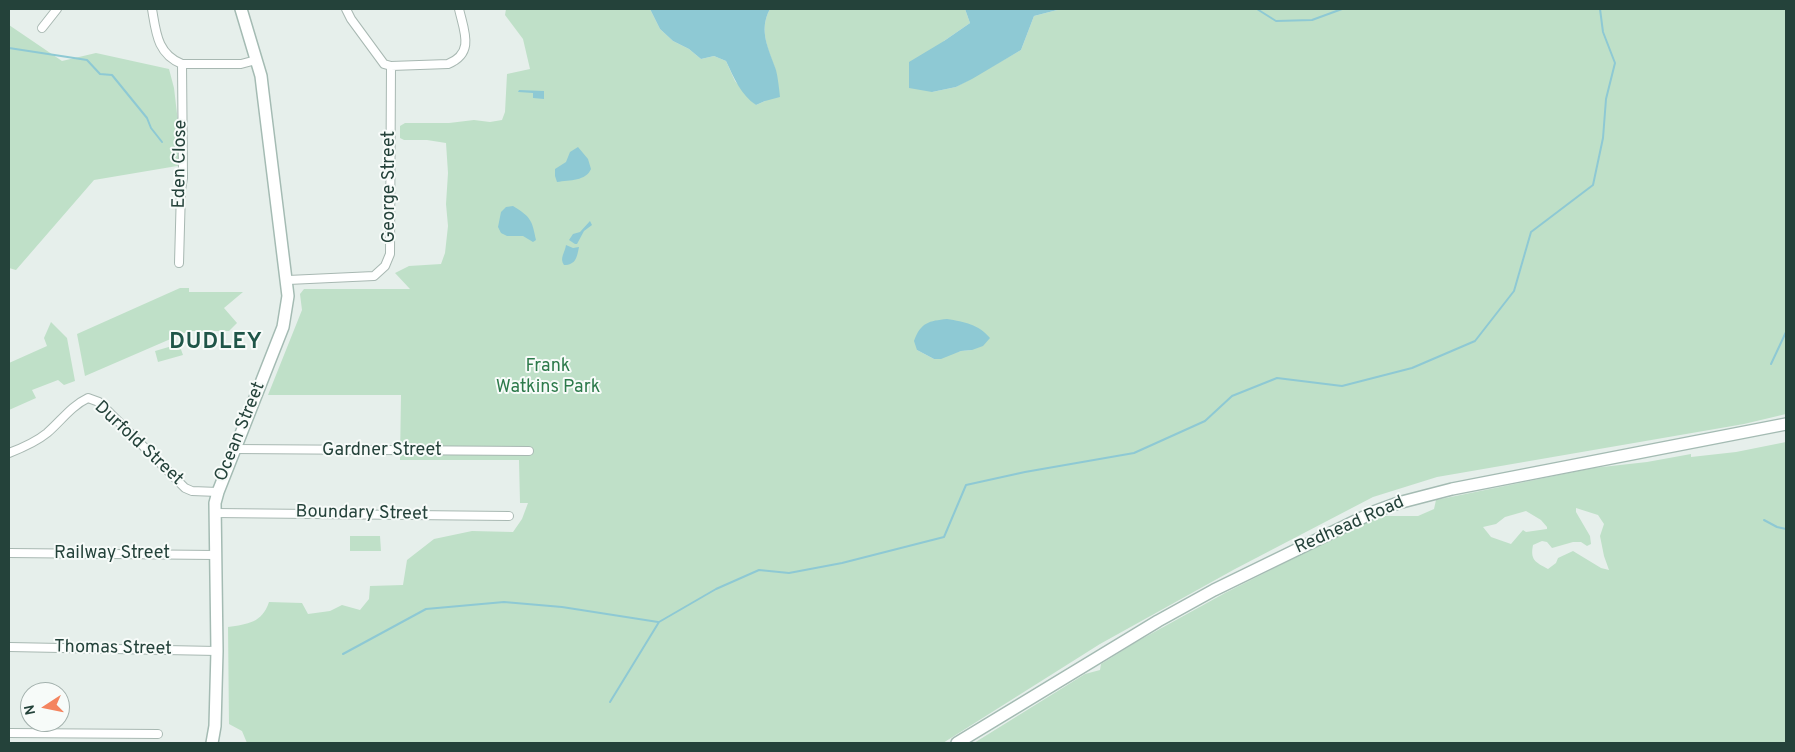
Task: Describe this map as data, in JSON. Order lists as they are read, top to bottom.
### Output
{
  "streets": {
    "main road": ["Ocean Street", "Redhead Road"],
    "street": [
      "Eden Close",
      "George Street",
      "Durfold Street",
      "Gardner Street",
      "Boundary Street",
      "Railway Street",
      "Thomas Street"
    ]
  },
  "crossings": [
    ["George Street", "Ocean Street"],
    ["Ocean Street", "Durfold Street"],
    ["Ocean Street", "Gardner Street"],
    ["Ocean Street", "Boundary Street"],
    ["Ocean Street", "Railway Street"],
    ["Ocean Street", "Thomas Street"]
  ],
  "districts": ["DUDLEY"],
  "parks": ["Frank Watkins Park"],
  "north": "left"
}
